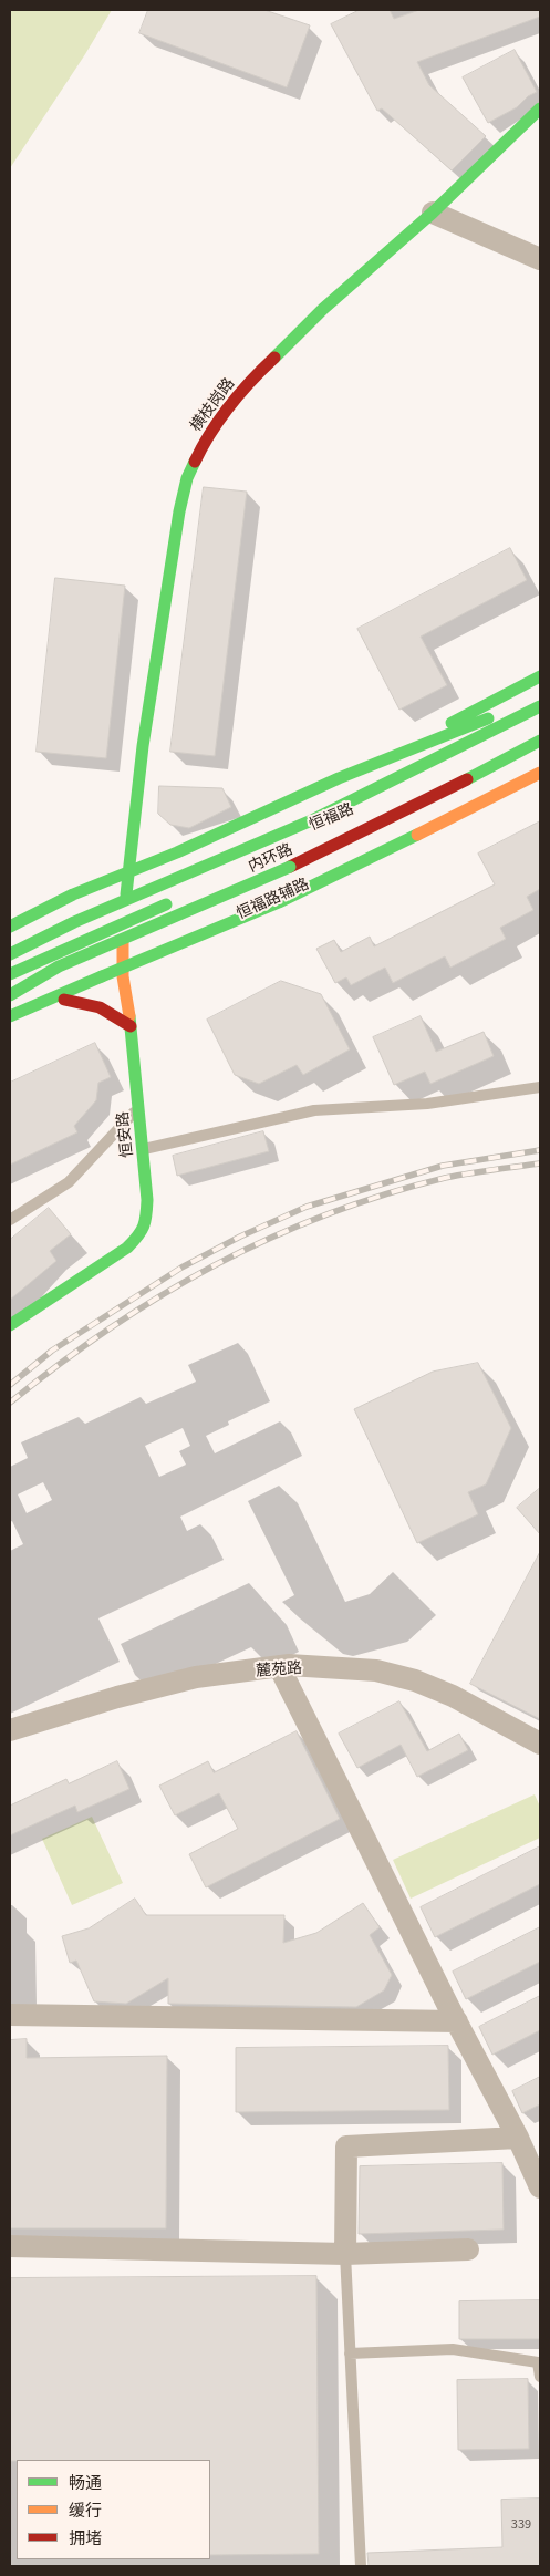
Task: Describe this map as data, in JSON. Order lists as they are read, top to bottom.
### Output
{
  "streets": {
    "main road": [
      "横枝岗路",
      "恒福路",
      "内环路",
      "恒福路辅路",
      "恒安路"
    ],
    "street": ["麓苑路"]
  },
  "crossings": [
    ["横枝岗路", "恒福路"],
    ["横枝岗路", "恒安路"],
    ["恒福路", "恒安路"],
    ["恒福路辅路", "恒安路"]
  ],
  "house_numbers": ["339"],
  "legend": ["畅通", "缓行", "拥堵"]
}
